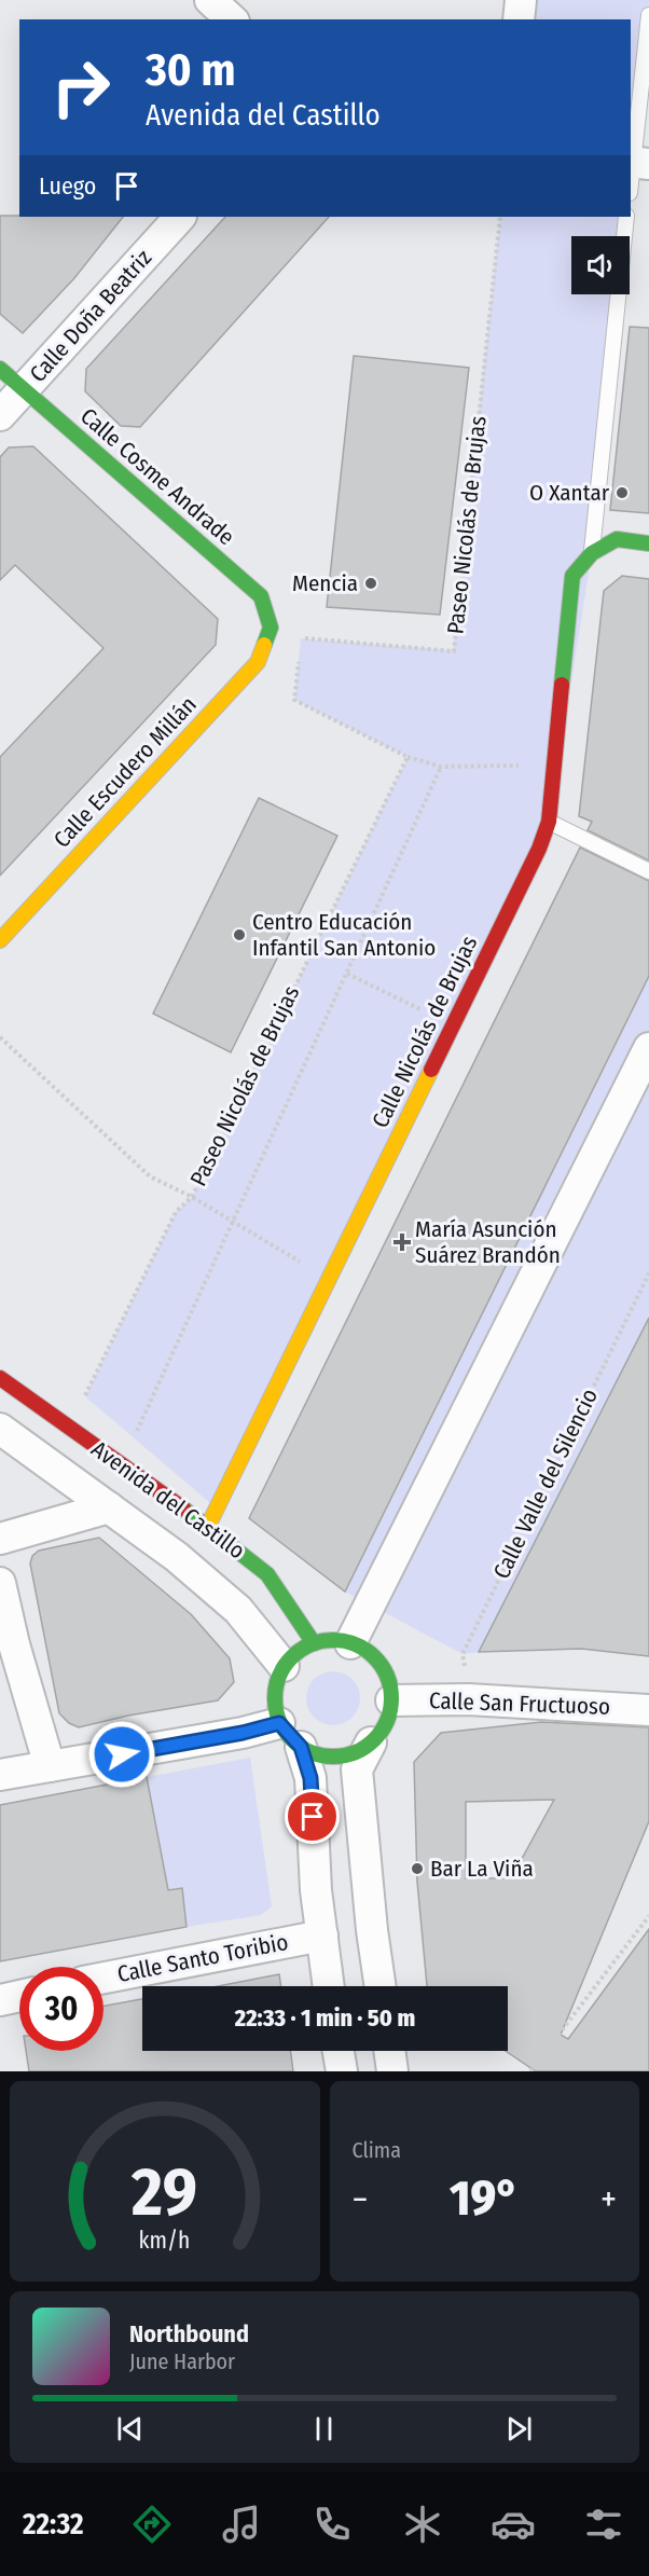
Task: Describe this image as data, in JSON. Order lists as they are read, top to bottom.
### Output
{
  "streets": {
    "street": [
      "Calle Doña Beatriz",
      "Calle Cosme Andrade",
      "Calle Escudero Millán",
      "Calle Nicolás de Brujas",
      "Avenida del Castillo",
      "Calle San Fructuoso",
      "Calle Santo Toribio"
    ],
    "path": ["Paseo Nicolás de Brujas", "Calle Valle del Silencio"]
  },
  "crossings": [
    ["Calle Doña Beatriz", "Calle Cosme Andrade"],
    ["Calle Cosme Andrade", "Calle Escudero Millán"],
    ["Calle Nicolás de Brujas", "Avenida del Castillo"],
    ["Calle Valle del Silencio", "Calle San Fructuoso"],
    ["Avenida del Castillo", "Calle San Fructuoso"]
  ],
  "places": {
    "other": [
      "O Xantar",
      "Mencia",
      "Centro Educación Infantil San Antonio",
      "Bar La Viña"
    ],
    "health": ["María Asunción Suárez Brandón"]
  },
  "page": {
    "turn": ["30 m", "Avenida del Castillo"],
    "then": "Luego",
    "limit": "30",
    "trip": "22:33 · 1 min · 50 m",
    "tile": "Clima",
    "heat": ["−", "19°", "+"],
    "song": ["Northbound", "June Harbor"],
    "tabs": "22:32",
    "gauge": ["29", "km/h"]
  }
}
